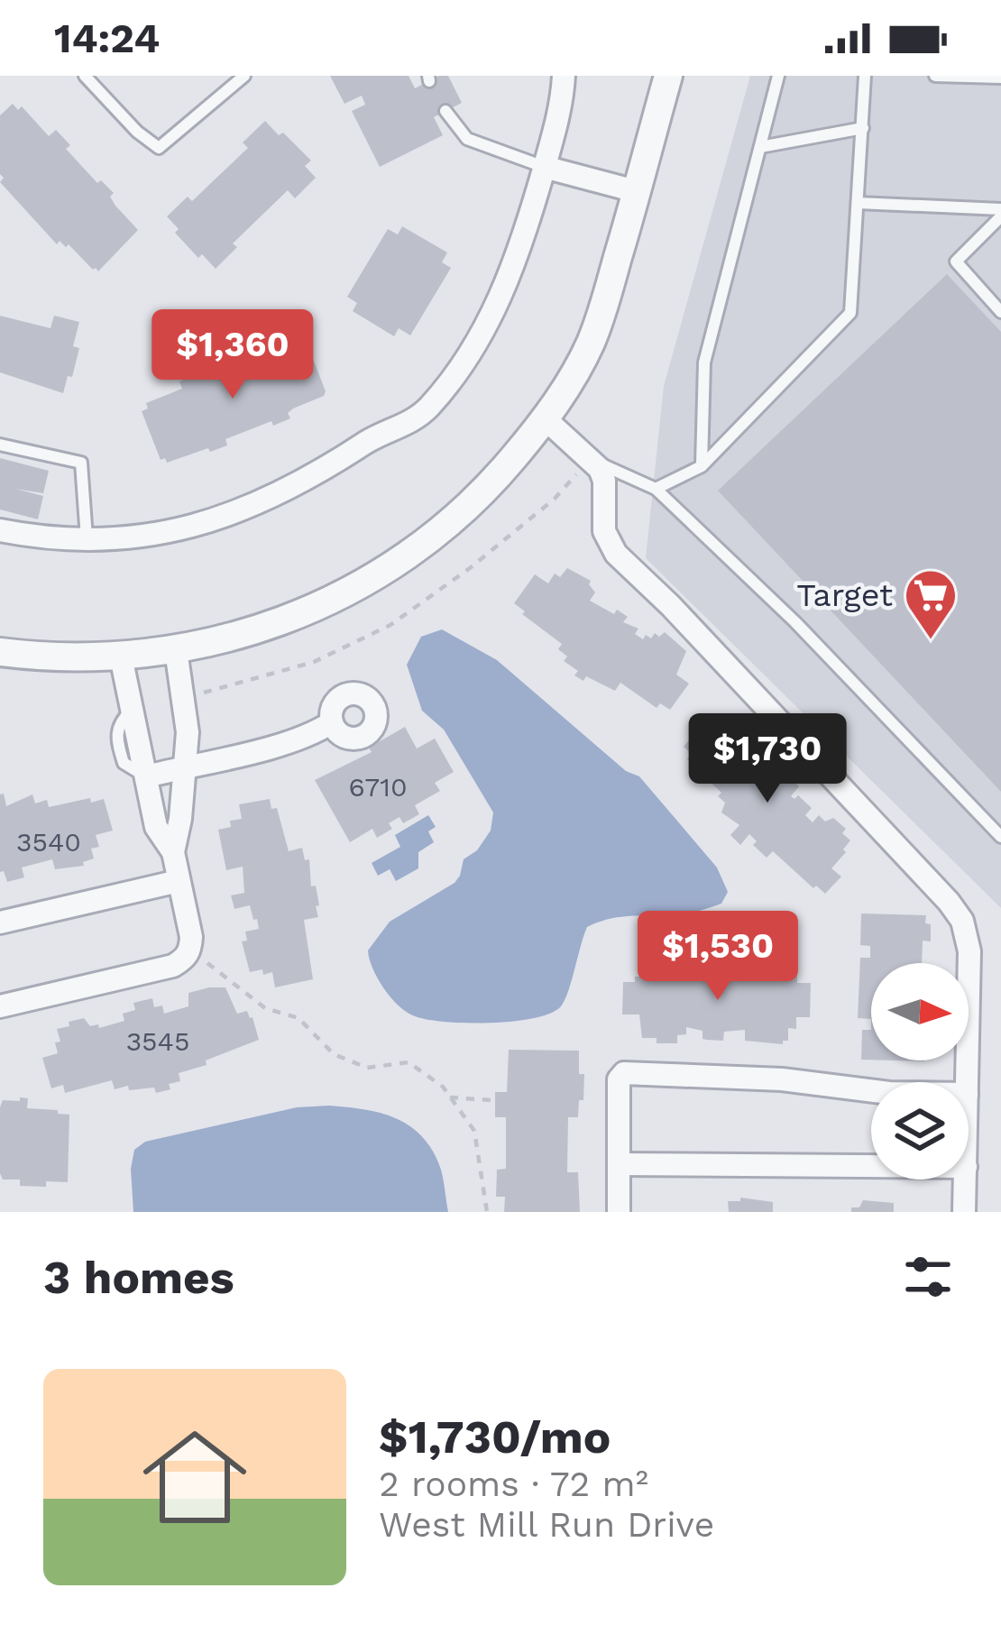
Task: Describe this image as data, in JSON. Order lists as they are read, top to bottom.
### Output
{
  "places": {
    "supermarket": ["Target"]
  },
  "house_numbers": ["6710", "3540", "3545"],
  "north": "right",
  "page": {
    "status": "14:24",
    "price": ["$1,360", "$1,730", "$1,530"],
    "heading": "3 homes",
    "list": [
      {
        "name": "$1,730/mo",
        "note": "2 rooms · 72 m² · West Mill Run Drive"
      }
    ]
  }
}
